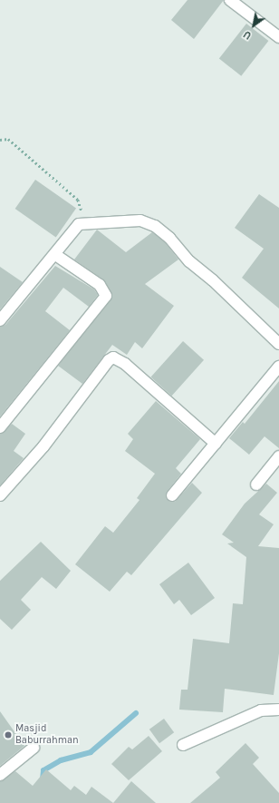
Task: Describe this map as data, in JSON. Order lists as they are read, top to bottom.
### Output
{
  "places": ["Masjid Baburrahman"],
  "north": "bottom left"
}
